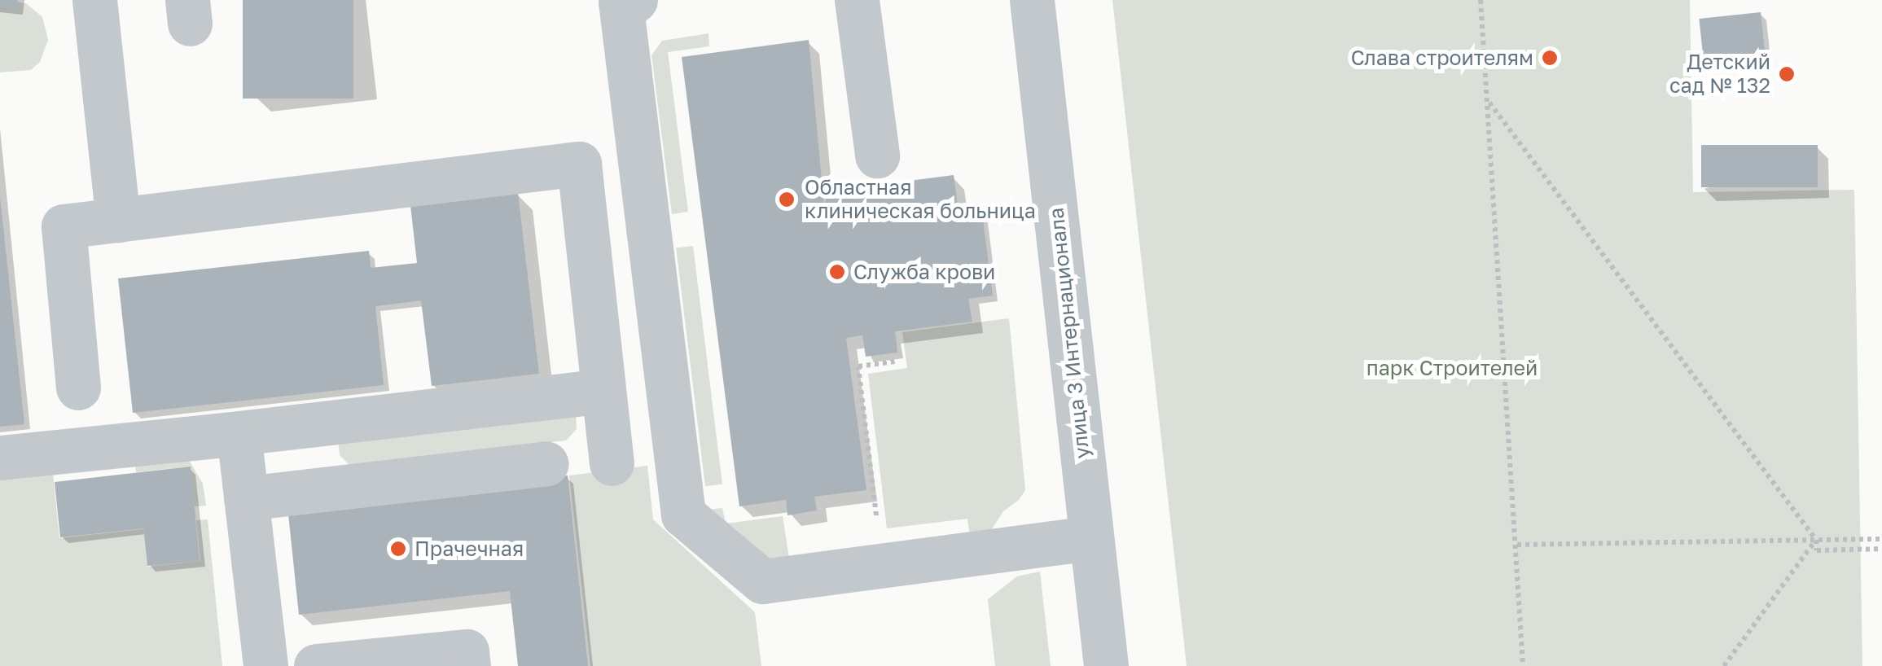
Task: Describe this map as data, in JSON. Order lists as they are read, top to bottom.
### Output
{
  "streets": {
    "street": ["улица 3 Интернационала"]
  },
  "parks": ["парк Строителей"],
  "places": [
    "Слава строителям",
    "Детский сад № 132",
    "Областная клиническая больница",
    "Служба крови",
    "Прачечная"
  ]
}
